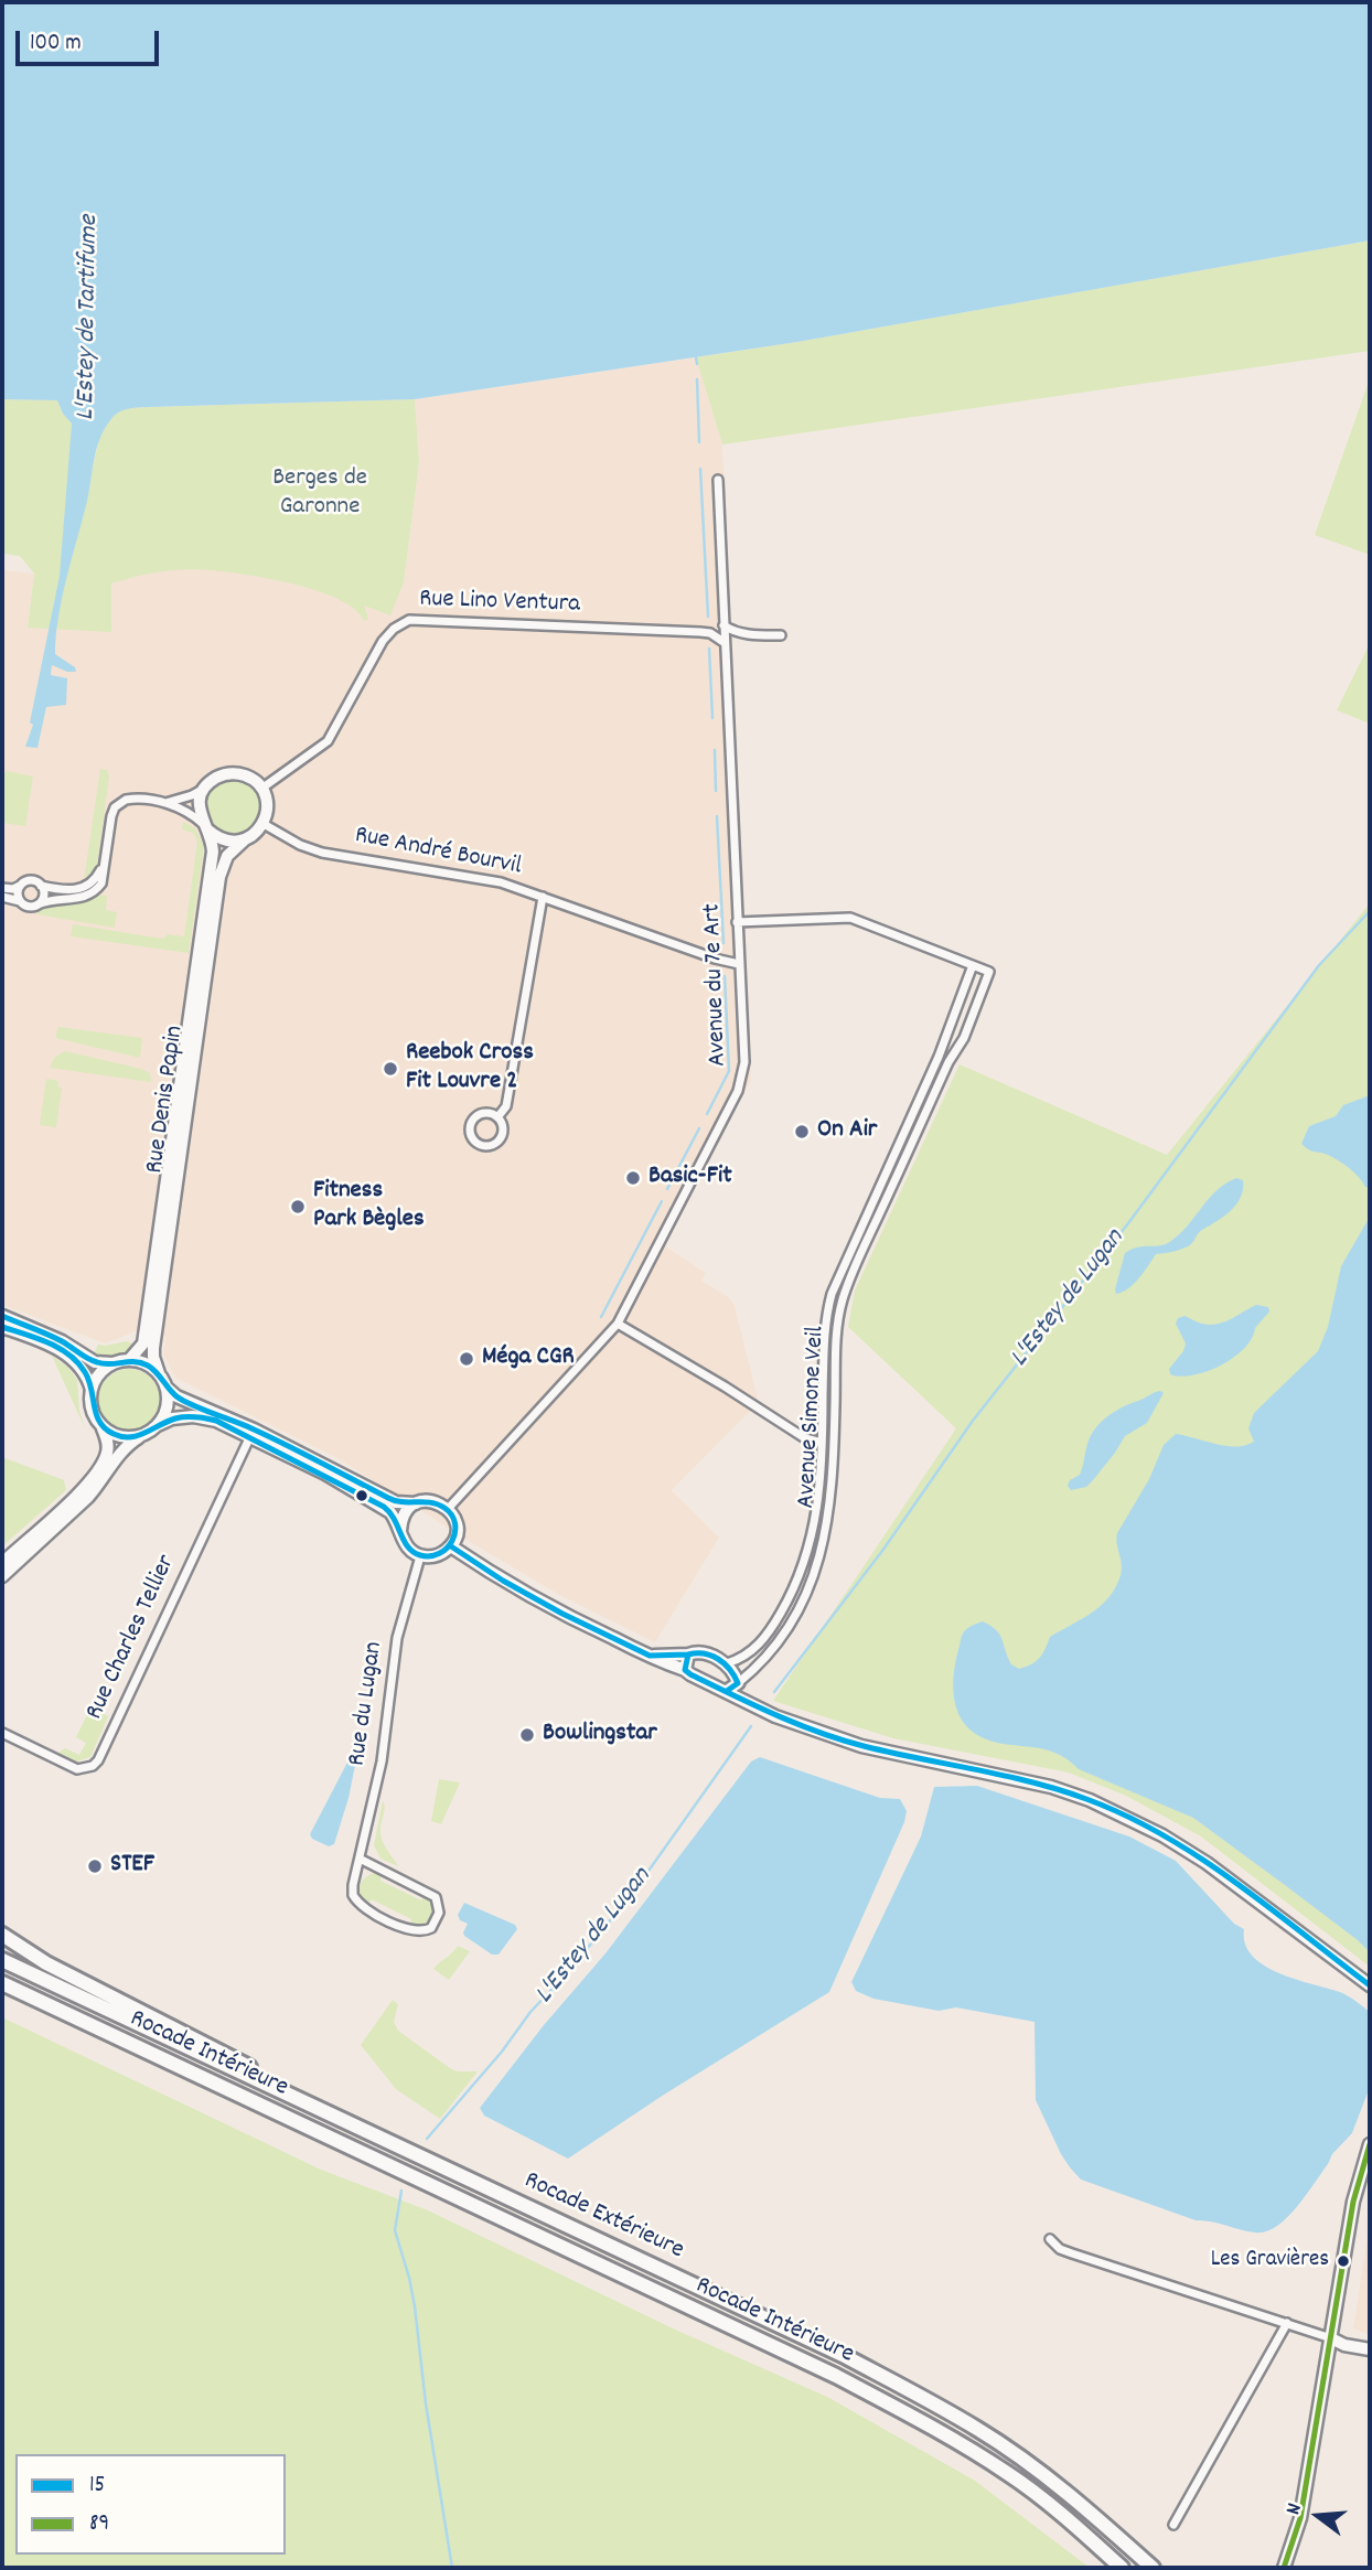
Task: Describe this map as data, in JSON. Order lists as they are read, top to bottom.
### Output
{
  "streets": {
    "highway": ["Rocade Intérieure", "Rocade Extérieure"],
    "main road": ["Rue Denis Papin"],
    "street": [
      "Rue Lino Ventura",
      "Rue André Bourvil",
      "Avenue du 7e Art",
      "Avenue Simone Veil",
      "Rue Charles Tellier",
      "Rue du Lugan"
    ]
  },
  "crossings": [
    ["Rue Lino Ventura", "Rue André Bourvil"],
    ["Rue Lino Ventura", "Avenue du 7e Art"],
    ["Rue Lino Ventura", "Rue Denis Papin"],
    ["Rue André Bourvil", "Avenue du 7e Art"],
    ["Rue André Bourvil", "Rue Denis Papin"],
    ["Avenue du 7e Art", "Rue du Lugan"]
  ],
  "water": ["L'Estey de Tartifume", "L'Estey de Lugan"],
  "parks": ["Berges de Garonne"],
  "places": [
    "Reebok Cross Fit Louvre 2",
    "On Air",
    "Basic-Fit",
    "Fitness Park Bègles",
    "Méga CGR",
    "Bowlingstar",
    "STEF",
    "Les Gravières"
  ],
  "lines": ["transit line 15", "transit line 89"],
  "legend": ["15", "89"],
  "scale_bar": "100 m",
  "north": "left"
}
